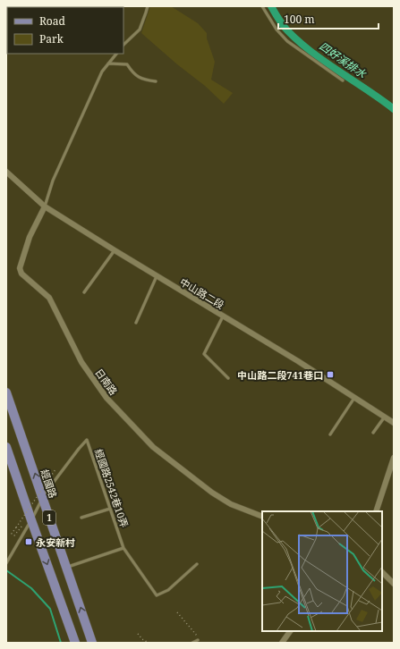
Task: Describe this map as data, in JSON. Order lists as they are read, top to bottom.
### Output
{
  "streets": {
    "main road": ["經國路", "1"],
    "street": ["中山路二段", "日南路"],
    "lane": ["經國路2542巷10弄"]
  },
  "crossings": [
    ["中山路二段", "日南路"],
    ["經國路", "經國路2542巷10弄"]
  ],
  "water": ["四好溪排水"],
  "places": {
    "transit": ["中山路二段741巷口", "永安新村"]
  },
  "legend": ["Road", "Park"],
  "scale_bar": "100 m"
}
